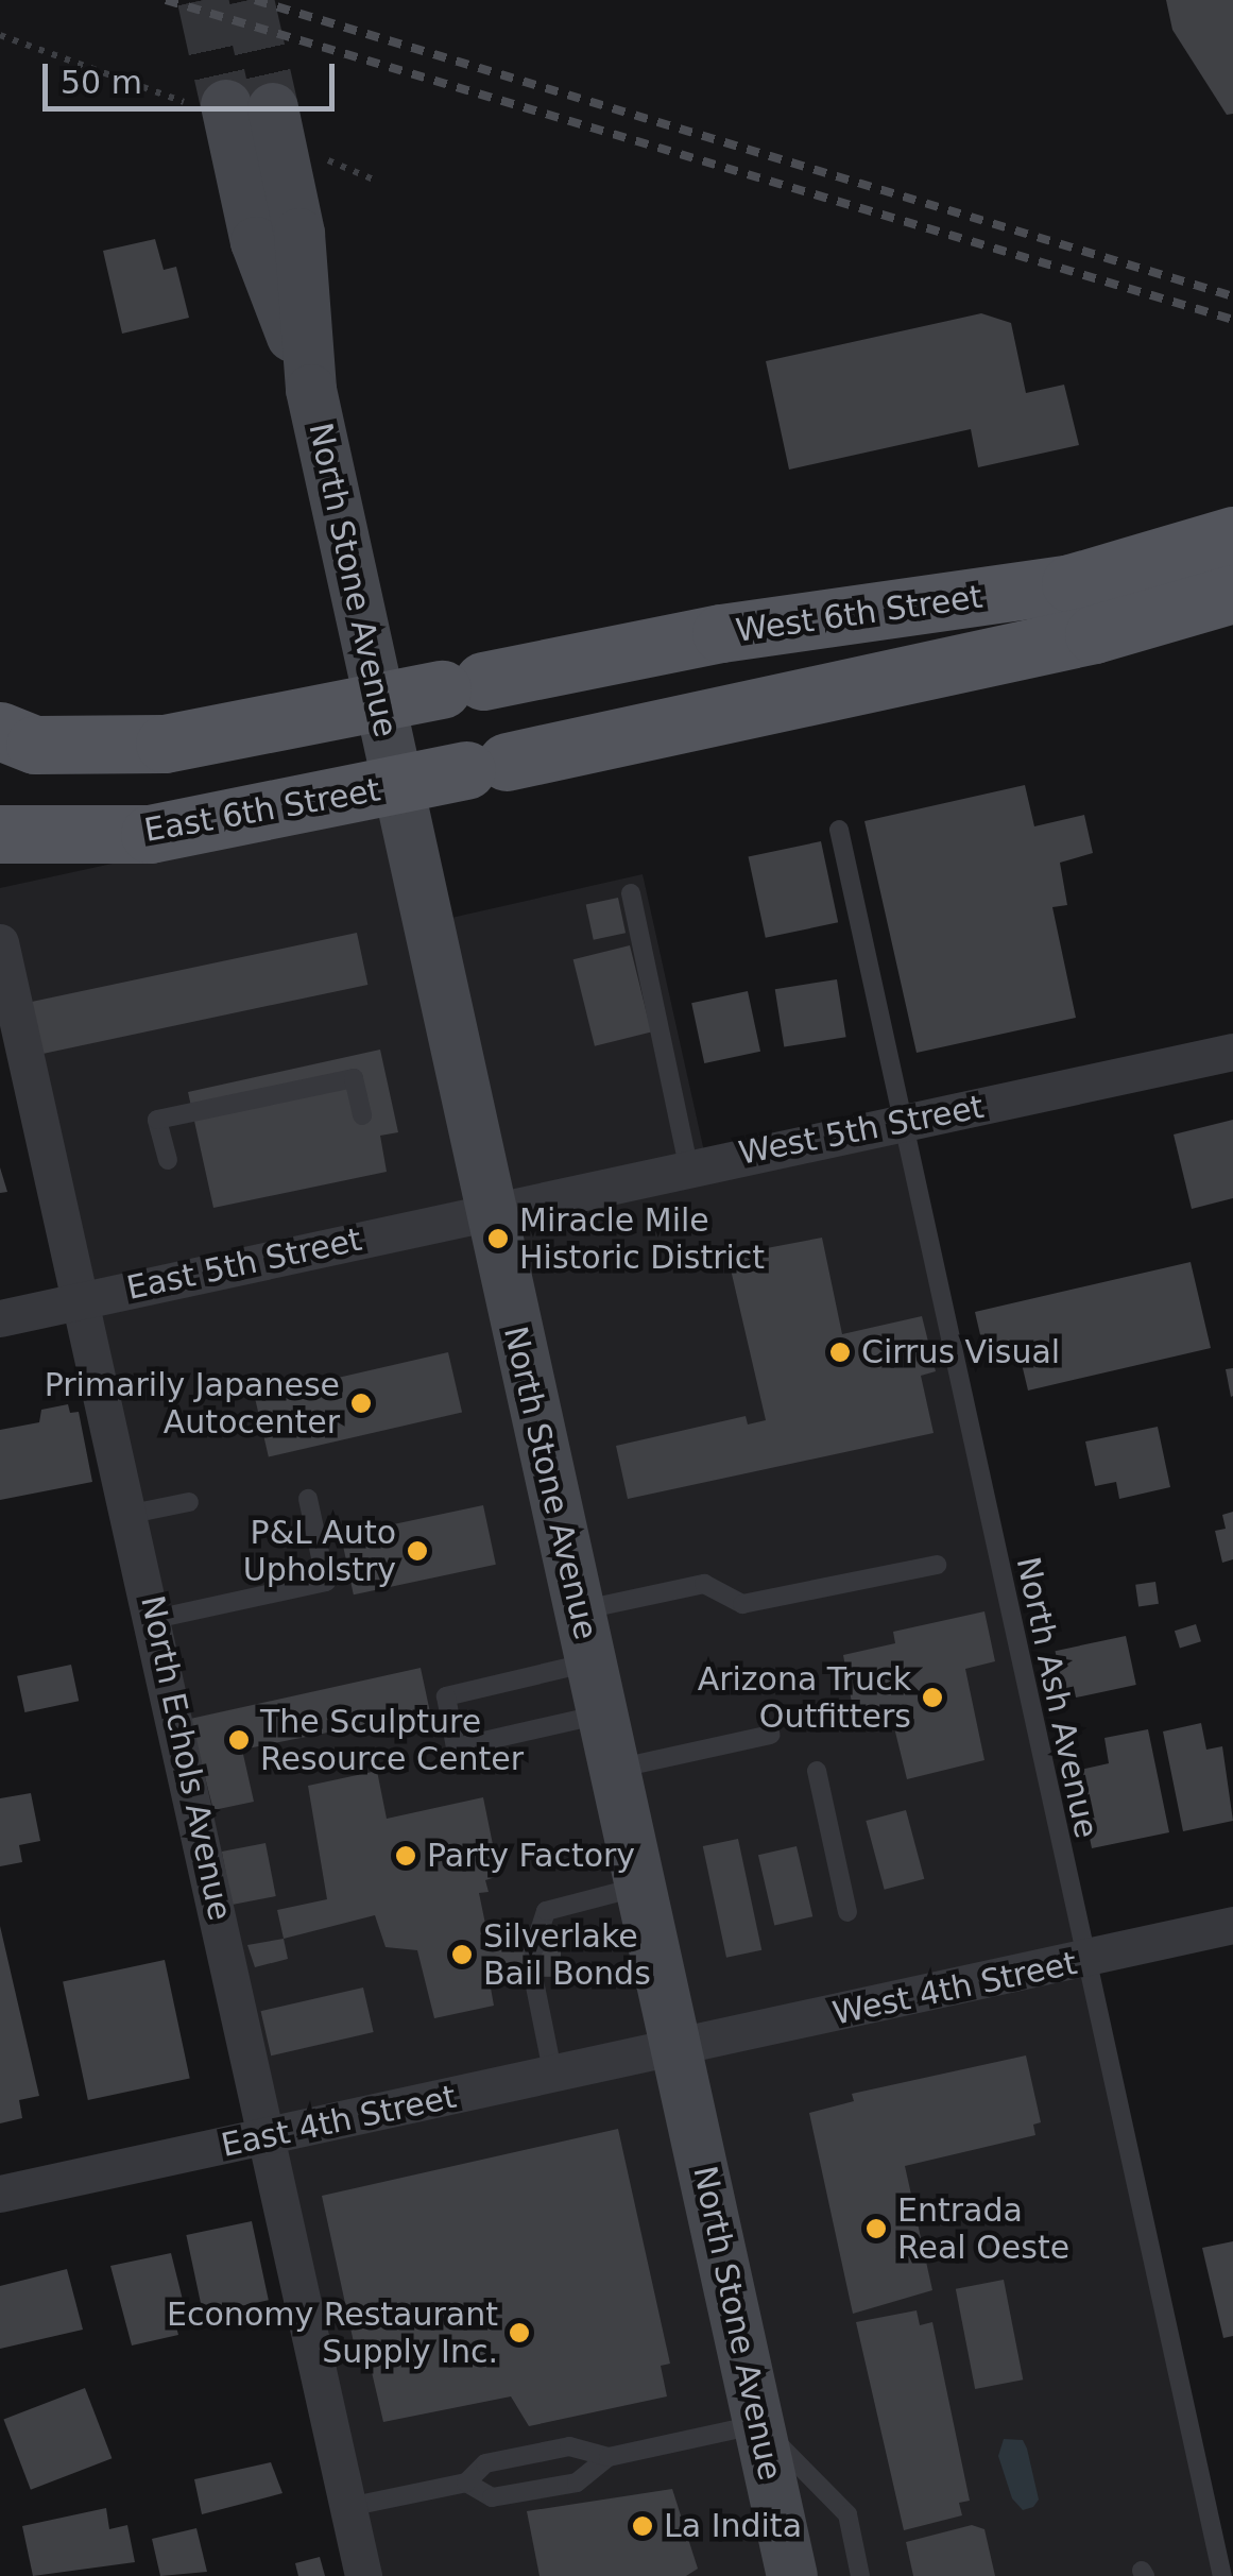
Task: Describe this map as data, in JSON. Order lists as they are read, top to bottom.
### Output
{
  "streets": {
    "main road": ["North Stone Avenue", "West 6th Street", "East 6th Street"],
    "street": [
      "West 5th Street",
      "East 5th Street",
      "North Echols Avenue",
      "West 4th Street",
      "East 4th Street"
    ],
    "lane": ["North Ash Avenue"]
  },
  "crossings": [
    ["North Stone Avenue", "West 6th Street"],
    ["North Stone Avenue", "East 6th Street"],
    ["North Stone Avenue", "West 5th Street"],
    ["North Stone Avenue", "East 5th Street"],
    ["North Stone Avenue", "West 4th Street"],
    ["North Stone Avenue", "East 4th Street"],
    ["West 6th Street", "East 6th Street"],
    ["West 5th Street", "East 5th Street"],
    ["West 5th Street", "North Ash Avenue"],
    ["East 5th Street", "North Echols Avenue"],
    ["North Ash Avenue", "West 4th Street"],
    ["North Echols Avenue", "East 4th Street"],
    ["West 4th Street", "East 4th Street"]
  ],
  "places": [
    "Miracle Mile Historic District",
    "Cirrus Visual",
    "Primarily Japanese Autocenter",
    "P&L Auto Upholstry",
    "Arizona Truck Outfitters",
    "The Sculpture Resource Center",
    "Party Factory",
    "Silverlake Bail Bonds",
    "Entrada Real Oeste",
    "Economy Restaurant Supply Inc.",
    "La Indita"
  ],
  "scale_bar": "50 m"
}
